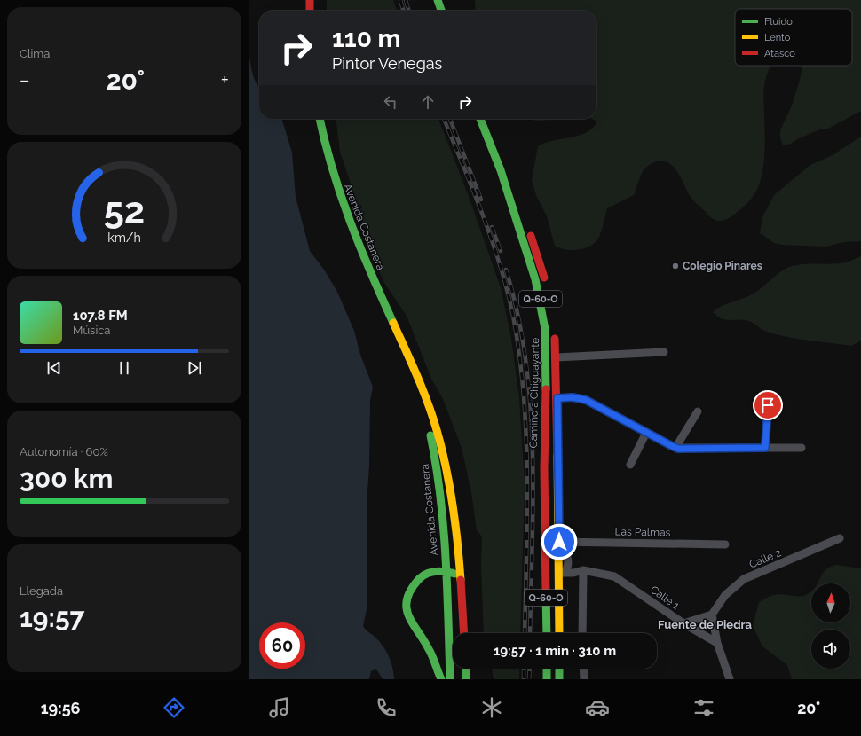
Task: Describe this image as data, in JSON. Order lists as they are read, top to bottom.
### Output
{
  "streets": {
    "main road": ["Avenida Costanera", "Q-60-O", "Camino a Chiguayante"],
    "street": ["Las Palmas", "Calle 2", "Calle 1"]
  },
  "crossings": [
    ["Camino a Chiguayante", "Las Palmas"],
    ["Camino a Chiguayante", "Calle 1"]
  ],
  "districts": ["Fuente de Piedra"],
  "places": ["Colegio Pinares"],
  "legend": ["Fluido", "Lento", "Atasco"],
  "north": "top",
  "page": {
    "tile": [
      "Clima",
      ["Autonomía · 60%", "300 km"],
      ["Llegada", "19:57"]
    ],
    "turn": ["110 m", "Pintor Venegas"],
    "heat": ["−", "20°", "+"],
    "song": ["107.8 FM", "Música"],
    "limit": "60",
    "trip": "19:57 · 1 min · 310 m",
    "tabs": ["19:56", "20°"],
    "gauge": ["52", "km/h"]
  }
}
